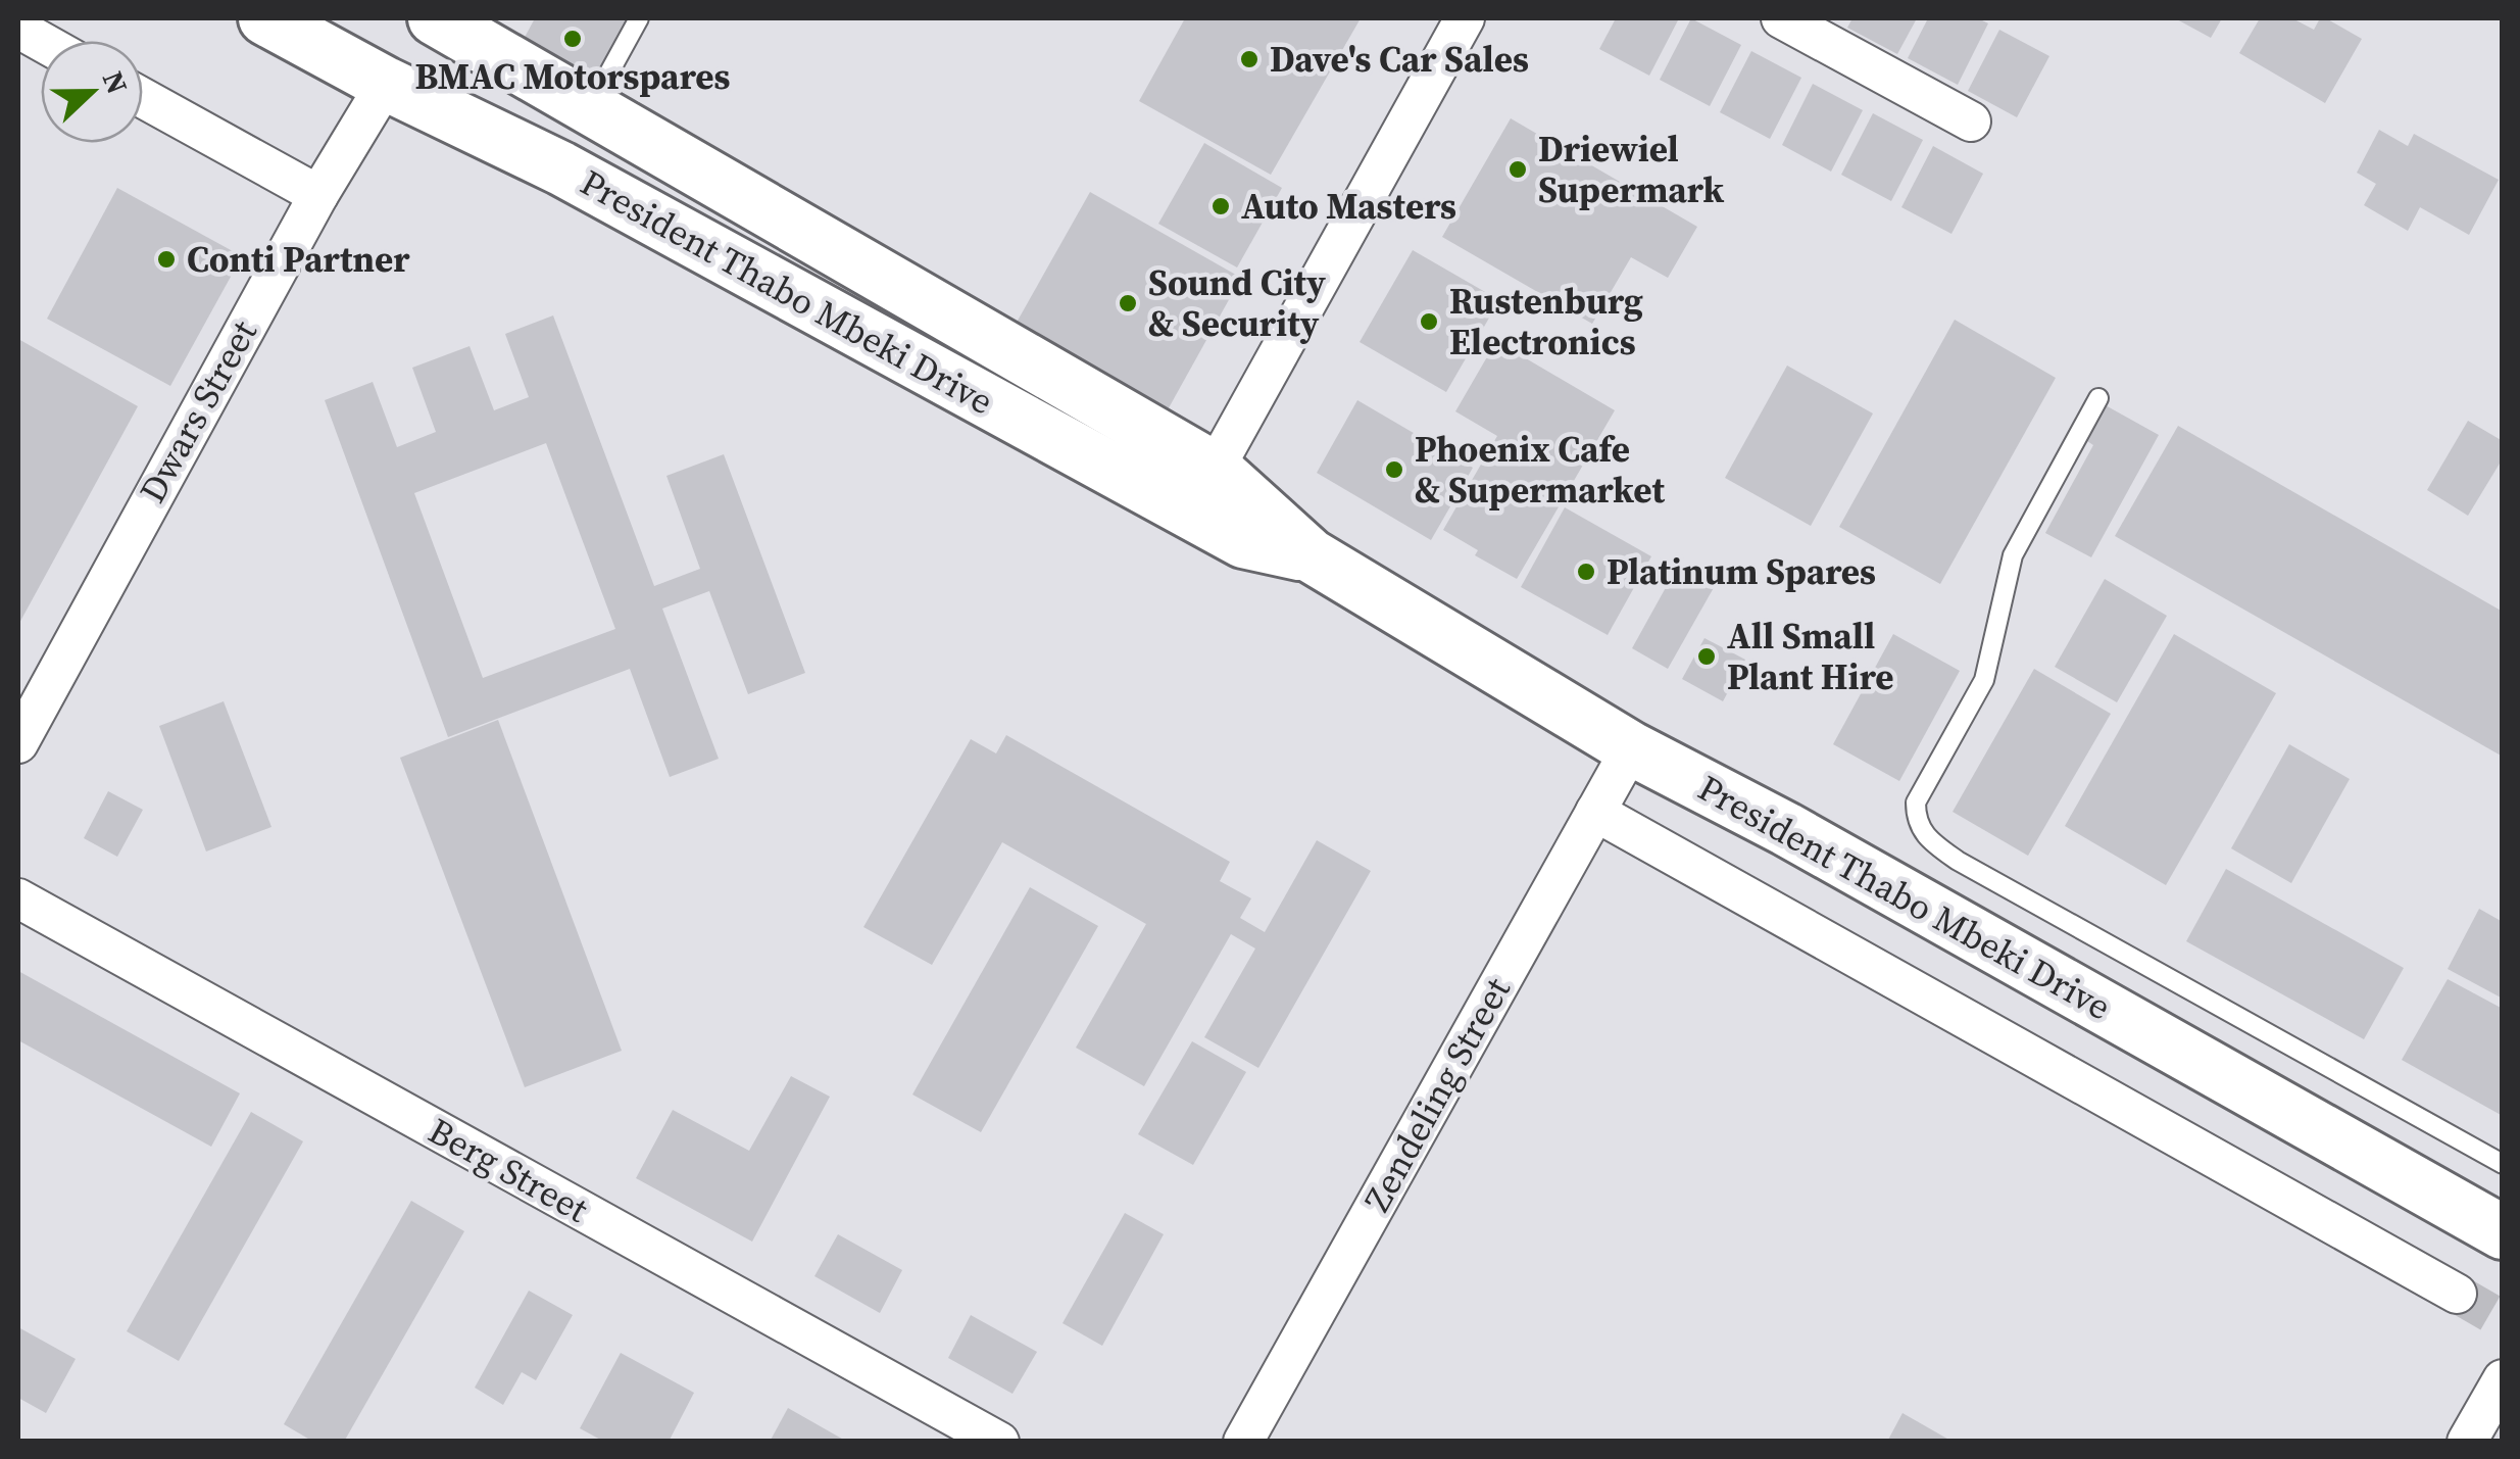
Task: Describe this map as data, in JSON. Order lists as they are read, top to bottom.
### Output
{
  "streets": {
    "street": [
      "President Thabo Mbeki Drive",
      "Dwars Street",
      "Zendeling Street",
      "Berg Street"
    ]
  },
  "crossings": [
    ["President Thabo Mbeki Drive", "Dwars Street"],
    ["President Thabo Mbeki Drive", "Zendeling Street"]
  ],
  "places": [
    "BMAC Motorspares",
    "Dave's Car Sales",
    "Driewiel Supermark",
    "Auto Masters",
    "Conti Partner",
    "Sound City & Security",
    "Rustenburg Electronics",
    "Phoenix Cafe & Supermarket",
    "Platinum Spares",
    "All Small Plant Hire"
  ],
  "north": "right"
}
